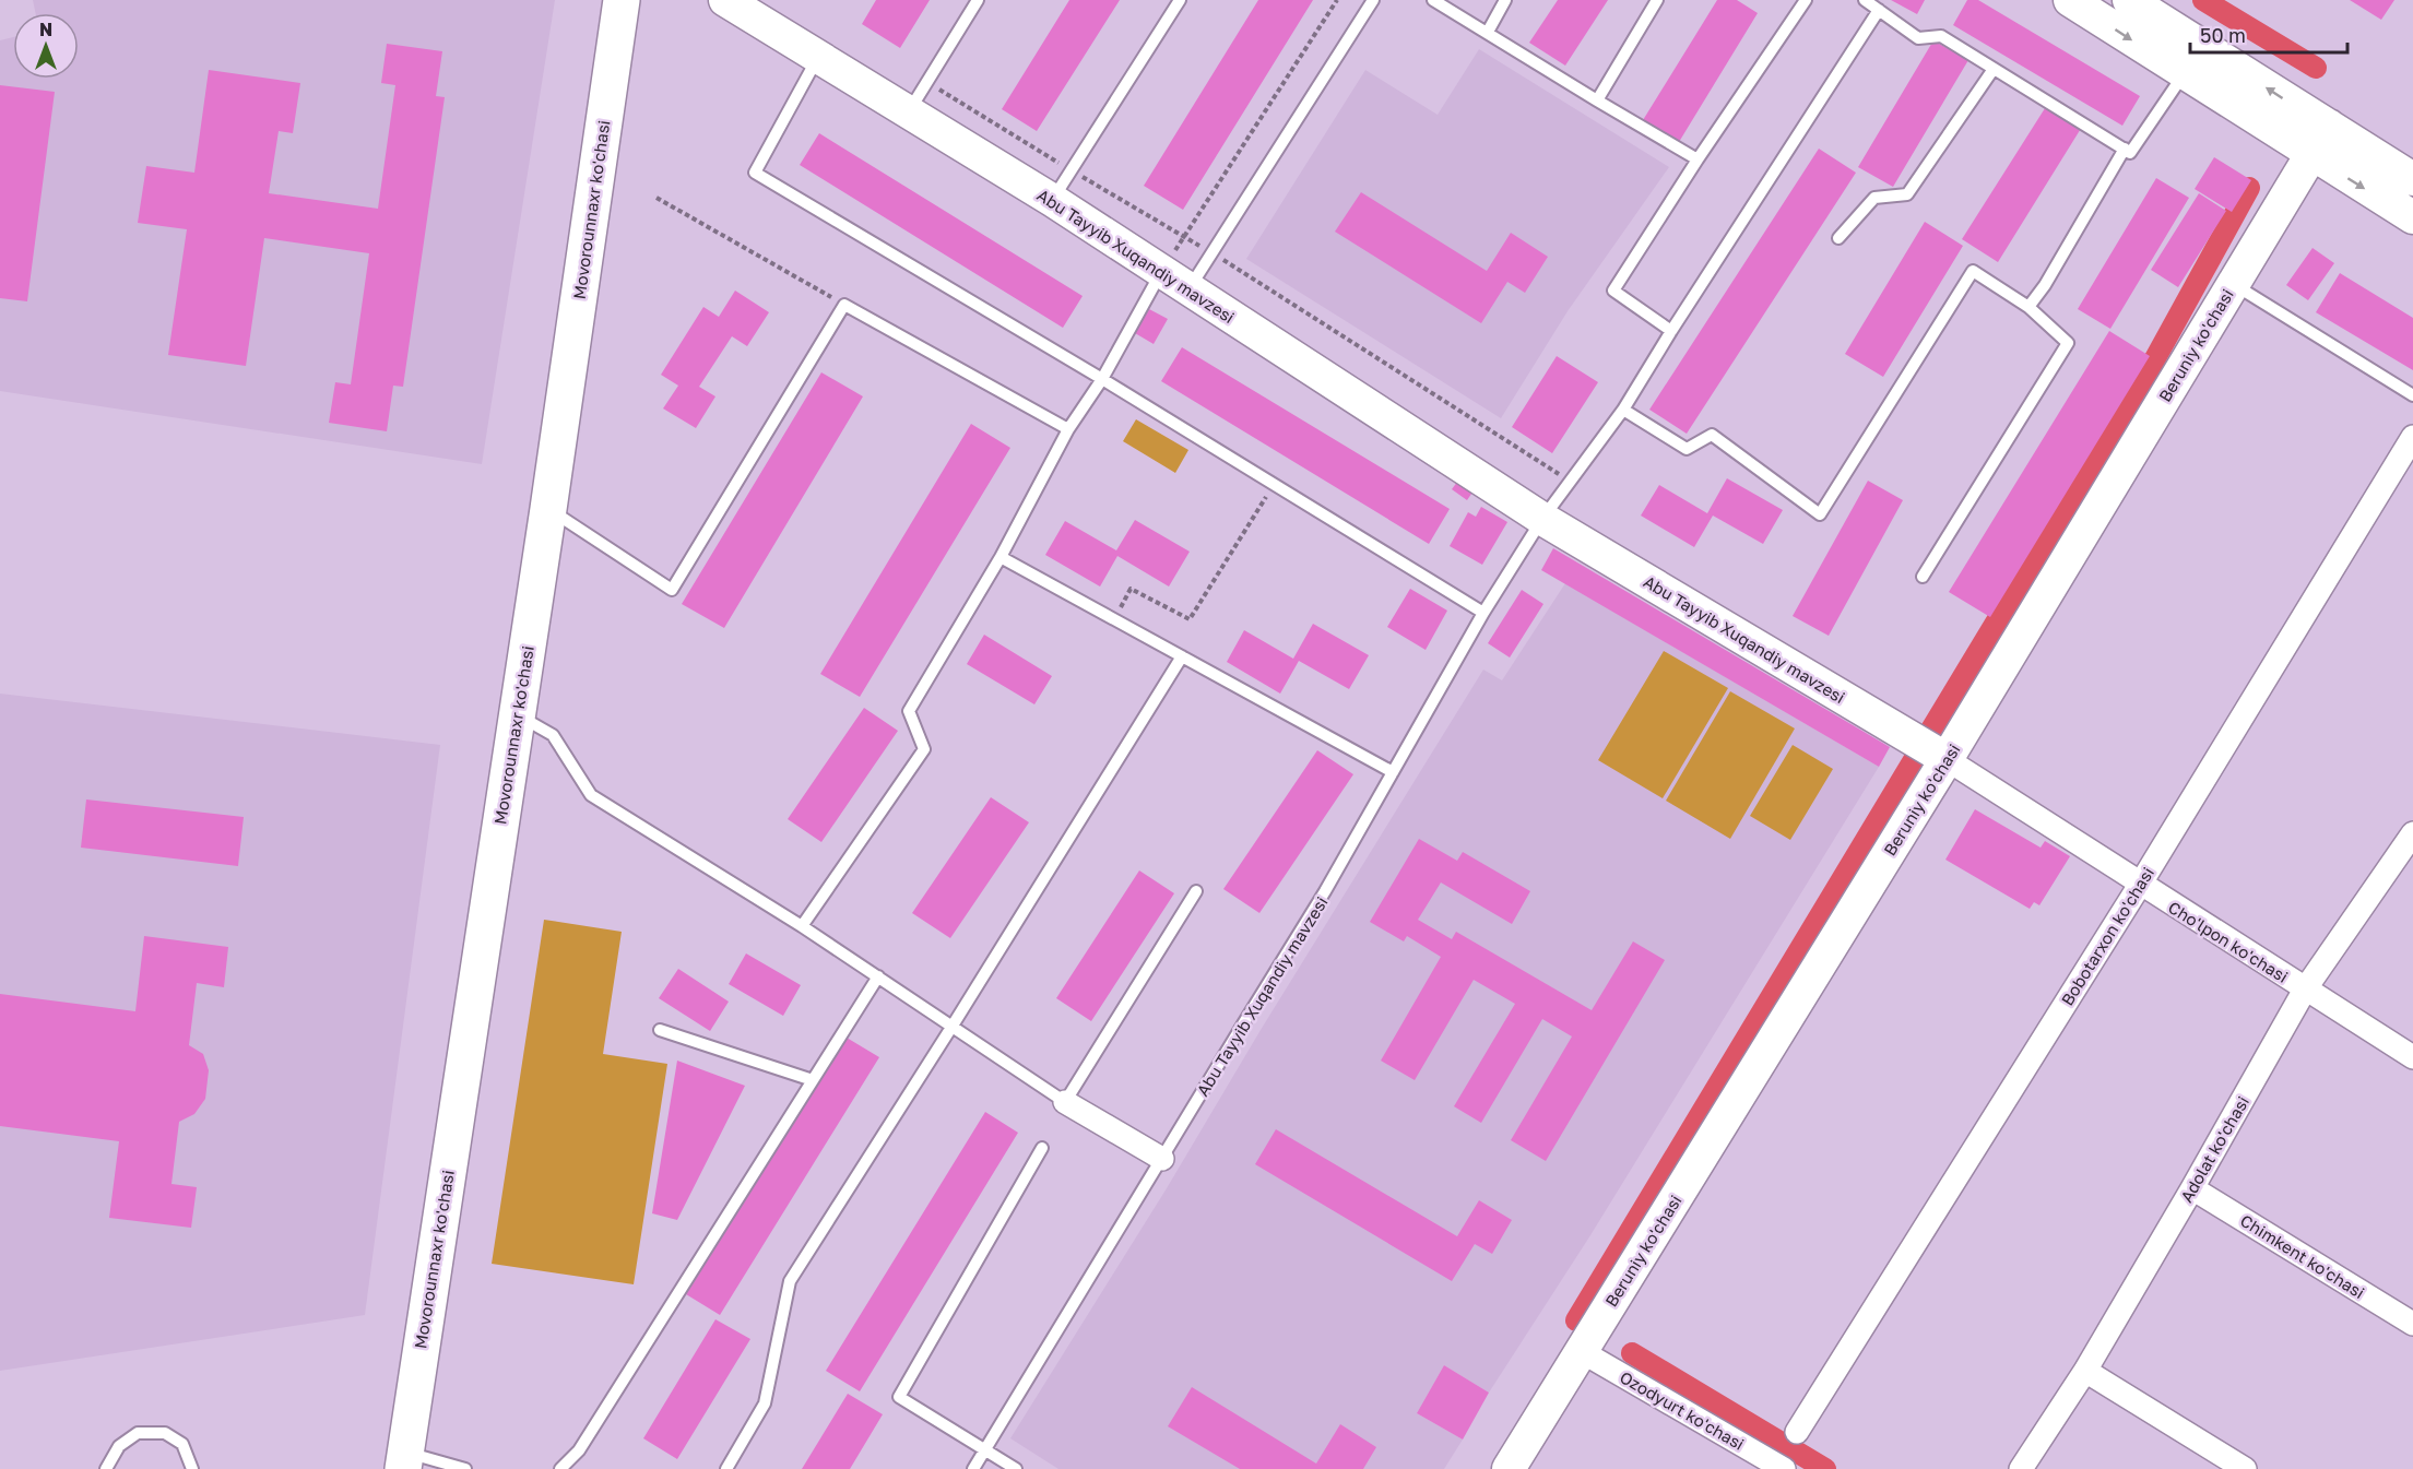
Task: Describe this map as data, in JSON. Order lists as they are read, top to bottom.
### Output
{
  "streets": {
    "highway": ["Movorounnaxr ko'chasi"],
    "main road": ["Abu Tayyib Xuqandiy mavzesi", "Beruniy ko'chasi"],
    "street": [
      "Bobotarxon ko'chasi",
      "Cho'lpon ko'chasi",
      "Adolat ko'chasi",
      "Chimkent ko'chasi",
      "Ozodyurt ko'chasi"
    ]
  },
  "crossings": [
    ["Abu Tayyib Xuqandiy mavzesi", "Beruniy ko'chasi"],
    ["Abu Tayyib Xuqandiy mavzesi", "Cho'lpon ko'chasi"],
    ["Beruniy ko'chasi", "Cho'lpon ko'chasi"],
    ["Beruniy ko'chasi", "Ozodyurt ko'chasi"],
    ["Bobotarxon ko'chasi", "Cho'lpon ko'chasi"],
    ["Cho'lpon ko'chasi", "Adolat ko'chasi"],
    ["Adolat ko'chasi", "Chimkent ko'chasi"]
  ],
  "scale_bar": "50 m",
  "north": "top"
}
